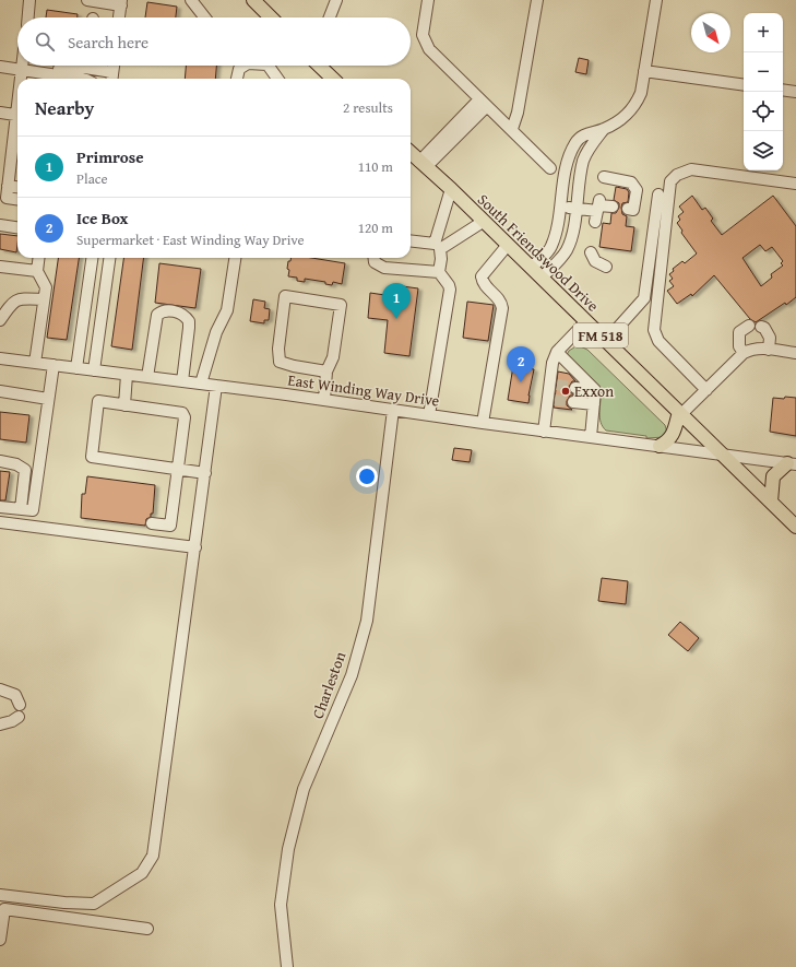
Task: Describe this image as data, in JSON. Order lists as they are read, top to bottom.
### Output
{
  "streets": {
    "main road": ["South Friendswood Drive", "FM 518"],
    "street": ["East Winding Way Drive", "Charleston"]
  },
  "crossings": [
    ["South Friendswood Drive", "East Winding Way Drive"],
    ["East Winding Way Drive", "Charleston"]
  ],
  "places": ["Exxon"],
  "north": "bottom right",
  "page": {
    "map_buttons": ["+", "−"],
    "search": "Search here",
    "heading": ["Nearby", "2 results"],
    "list": [
      {
        "mark": "1",
        "name": "Primrose",
        "note": "Place",
        "value": "110 m"
      },
      {
        "mark": "2",
        "name": "Ice Box",
        "note": "Supermarket · East Winding Way Drive",
        "value": "120 m"
      }
    ],
    "pins": ["1", "2"]
  }
}
